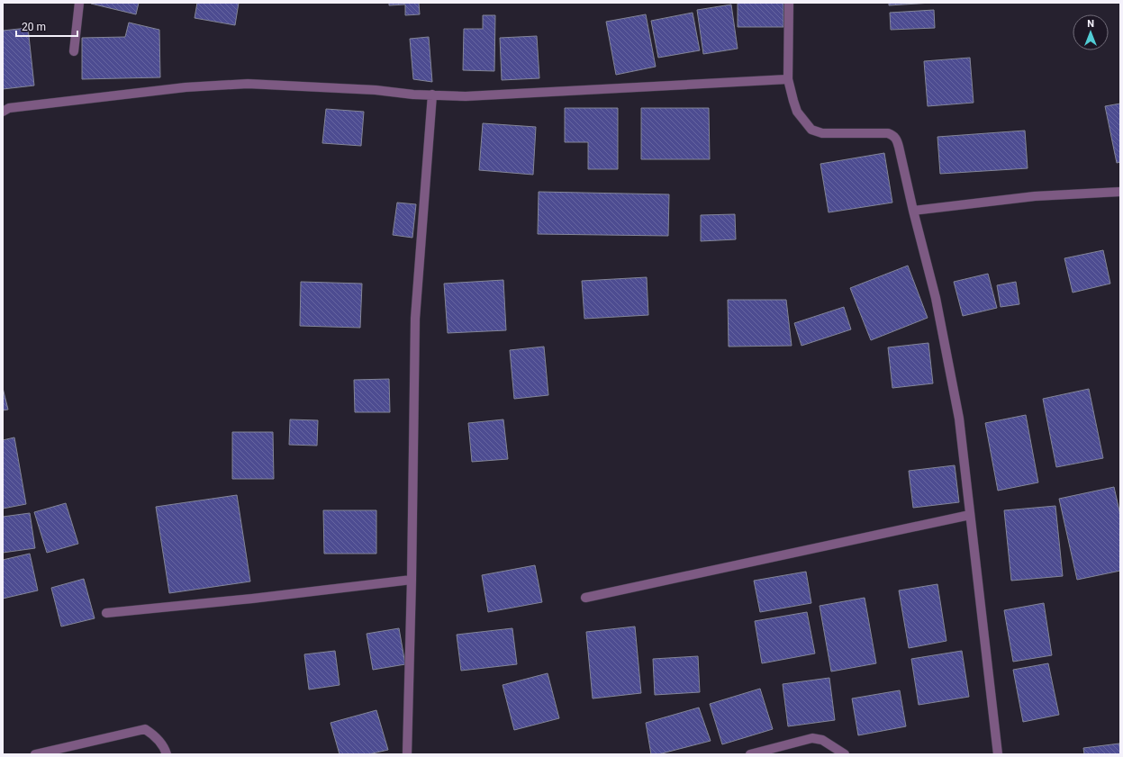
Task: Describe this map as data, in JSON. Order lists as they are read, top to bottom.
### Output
{
  "scale_bar": "20 m",
  "north": "top"
}
